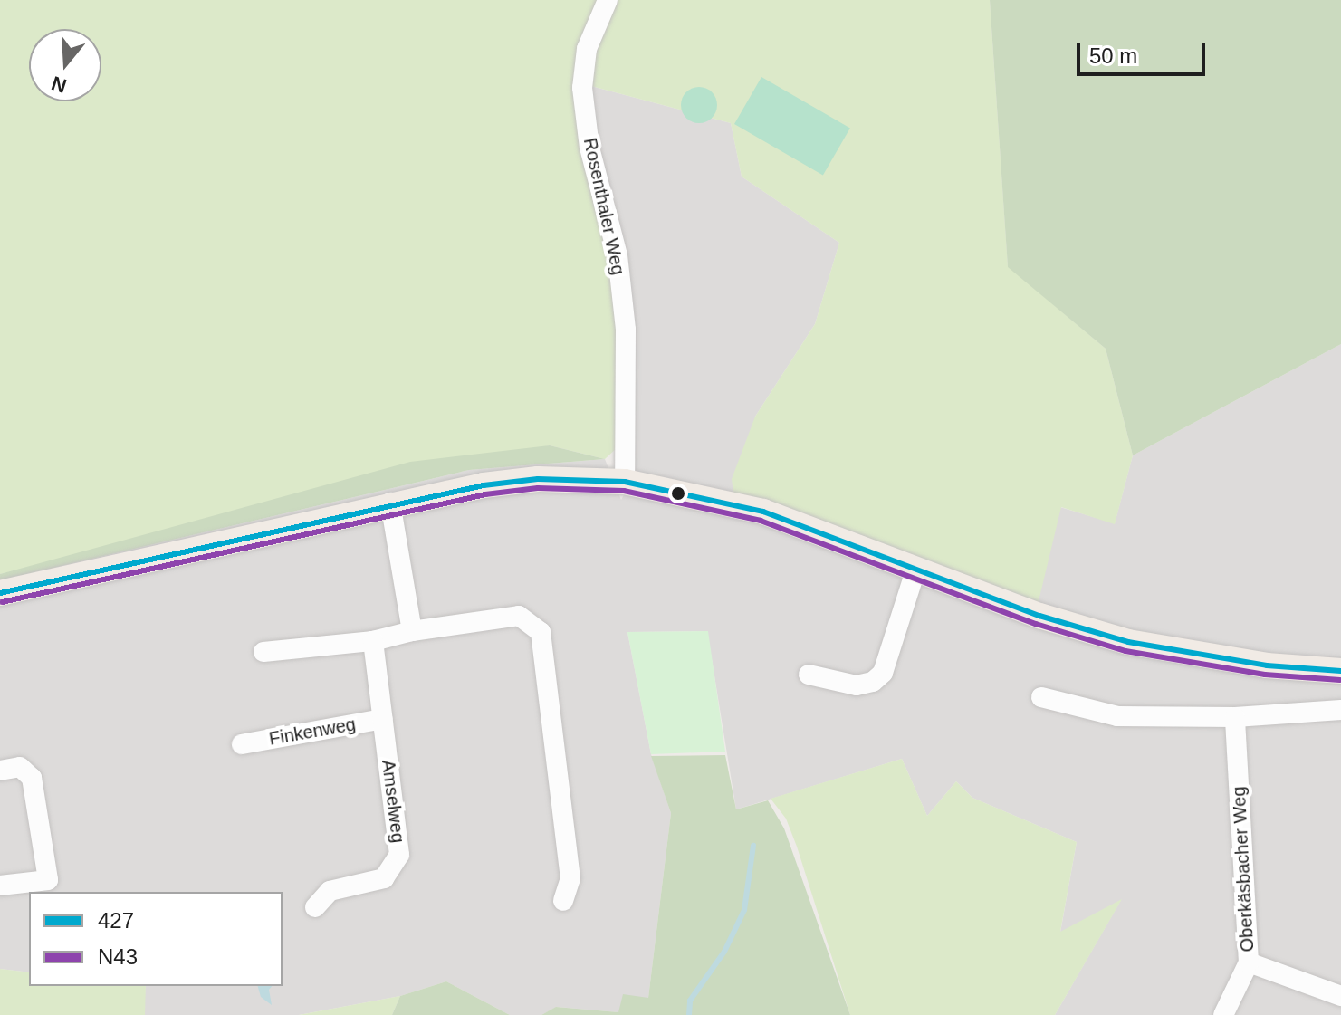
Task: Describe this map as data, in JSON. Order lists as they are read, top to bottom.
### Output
{
  "streets": {
    "street": [
      "Rosenthaler Weg",
      "Finkenweg",
      "Amselweg",
      "Oberkäsbacher Weg"
    ]
  },
  "crossings": [
    ["Finkenweg", "Amselweg"]
  ],
  "lines": ["transit line 427", "transit line N43"],
  "legend": ["427", "N43"],
  "scale_bar": "50 m",
  "north": "bottom"
}
